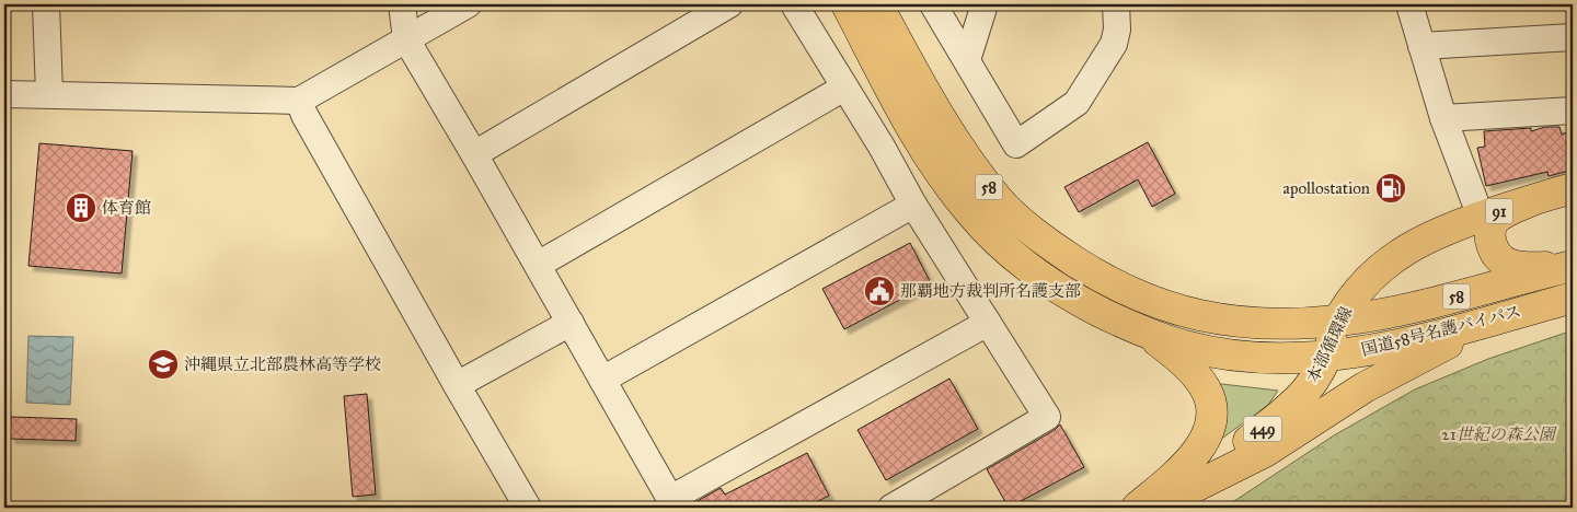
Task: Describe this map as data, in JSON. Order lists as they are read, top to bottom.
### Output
{
  "streets": {
    "main road": [
      "58",
      "91",
      "国道58号名護バイパス",
      "本部循環線",
      "449"
    ]
  },
  "crossings": [
    ["国道58号名護バイパス", "本部循環線"]
  ],
  "parks": ["21世紀の森公園"],
  "places": {
    "fuel station": ["apollostation"],
    "building": ["体育館"],
    "public building": ["那覇地方裁判所名護支部"],
    "school or university": ["沖縄県立北部農林高等学校"]
  }
}
